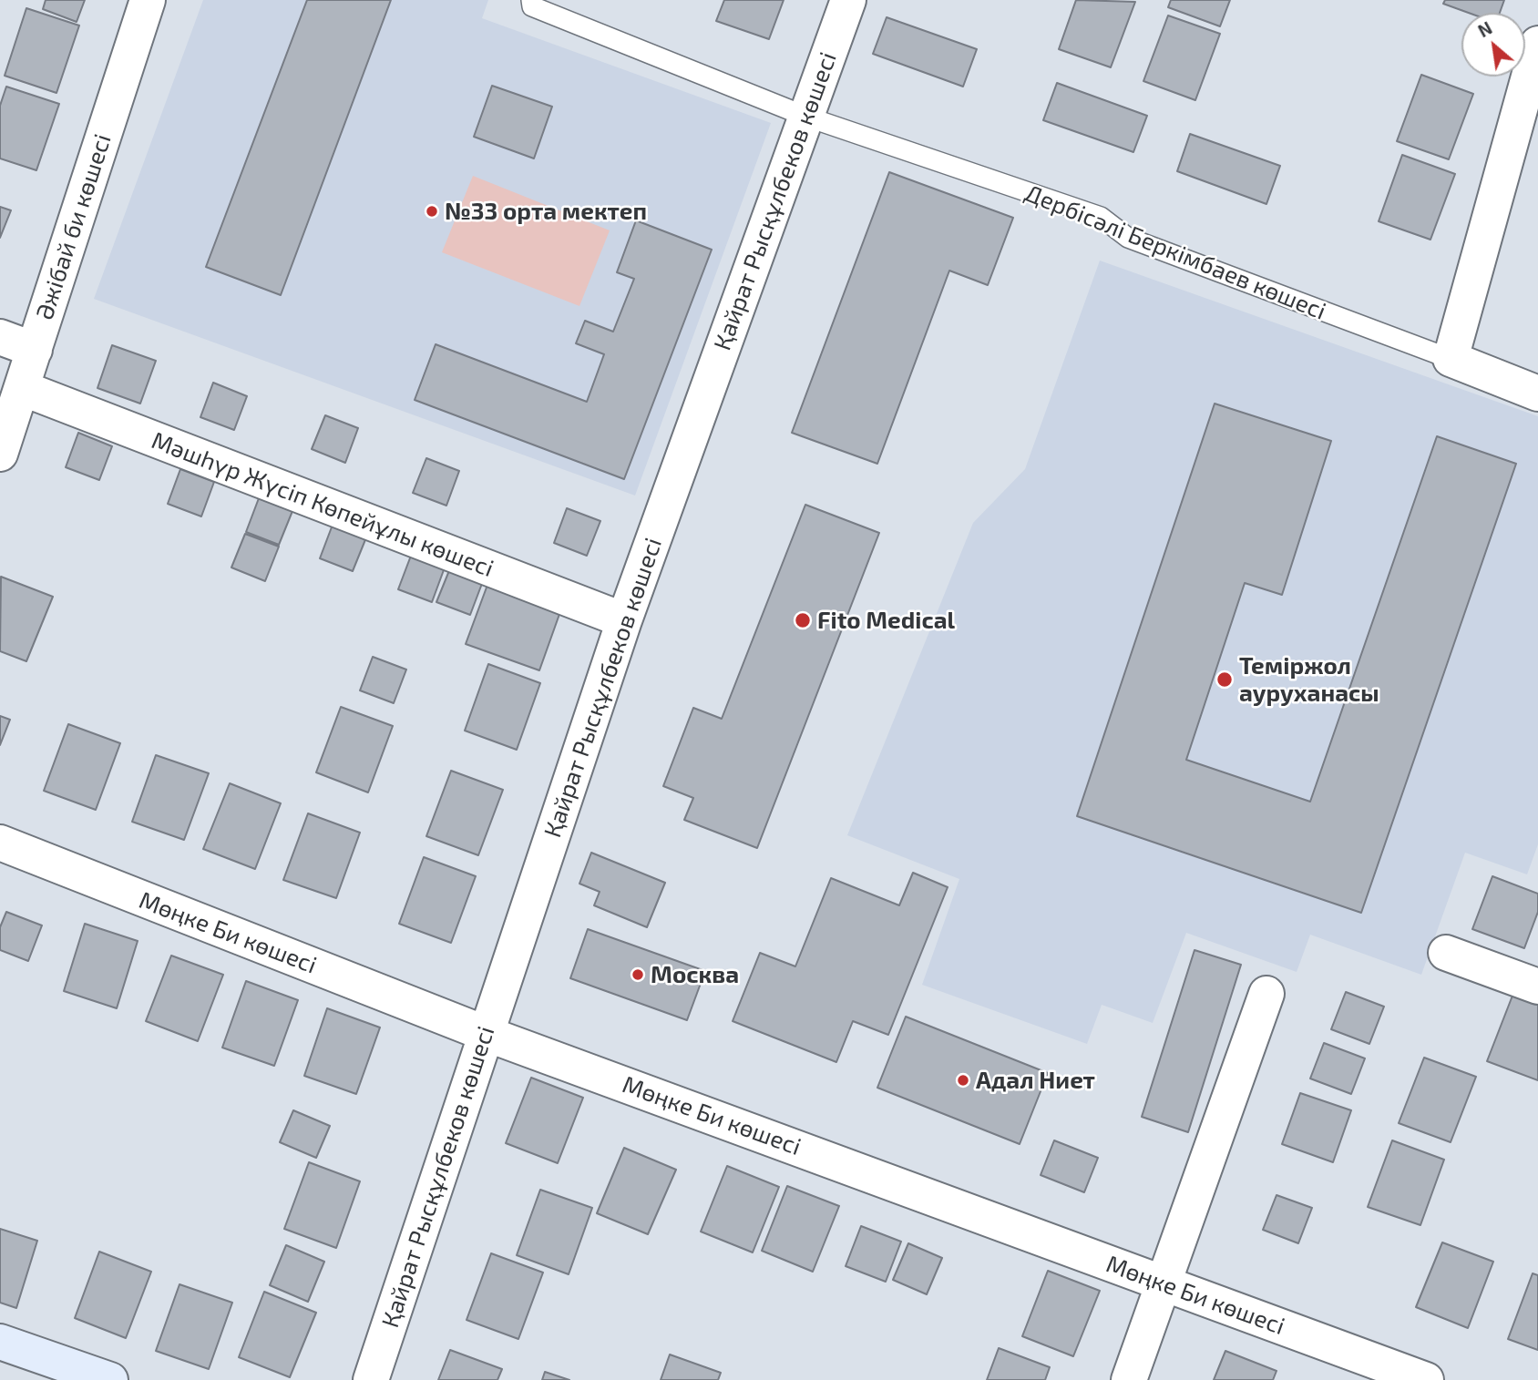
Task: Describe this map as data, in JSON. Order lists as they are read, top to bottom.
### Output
{
  "streets": {
    "street": [
      "Қайрат Рысқұлбеков көшесі",
      "Әжібай би көшесі",
      "Дербісәлі Беркімбаев көшесі",
      "Мәшһүр Жүсіп Көпейұлы көшесі",
      "Мөңке Би көшесі"
    ]
  },
  "crossings": [
    ["Қайрат Рысқұлбеков көшесі", "Дербісәлі Беркімбаев көшесі"],
    ["Қайрат Рысқұлбеков көшесі", "Мәшһүр Жүсіп Көпейұлы көшесі"],
    ["Қайрат Рысқұлбеков көшесі", "Мөңке Би көшесі"],
    ["Әжібай би көшесі", "Мәшһүр Жүсіп Көпейұлы көшесі"]
  ],
  "places": [
    "№33 орта мектеп",
    "Fito Medical",
    "Теміржол ауруханасы",
    "Москва",
    "Адал Ниет"
  ],
  "north": "top left"
}
